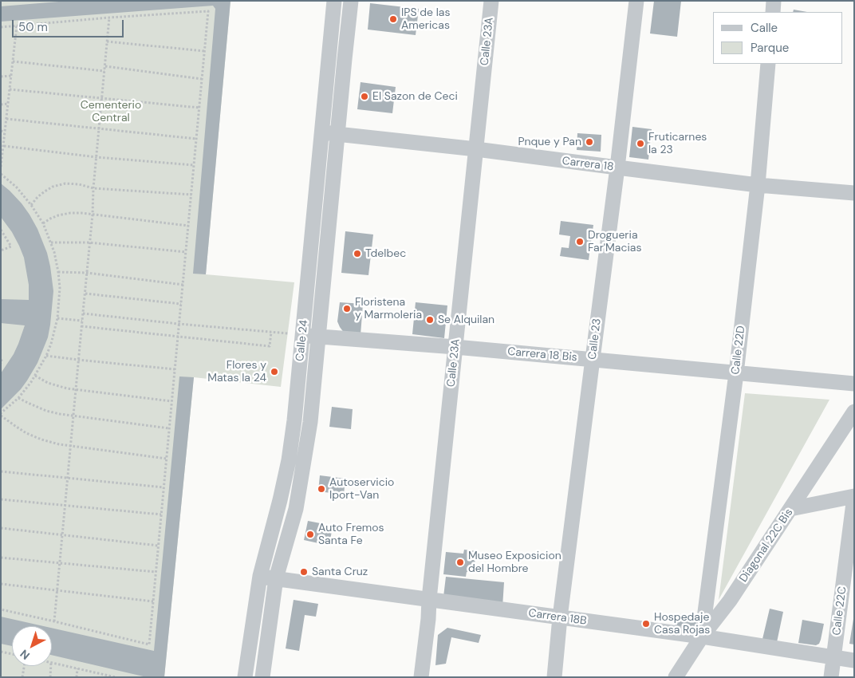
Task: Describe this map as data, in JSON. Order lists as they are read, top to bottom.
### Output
{
  "streets": {
    "street": [
      "Calle 23A",
      "Carrera 18",
      "Calle 23",
      "Calle 24",
      "Calle 22D",
      "Carrera 18 Bis",
      "Diagonal 22C Bis",
      "Calle 22C",
      "Carrera 18B"
    ]
  },
  "crossings": [
    ["Calle 23A", "Carrera 18"],
    ["Calle 23A", "Carrera 18 Bis"],
    ["Calle 23A", "Carrera 18B"],
    ["Carrera 18", "Calle 23"],
    ["Carrera 18", "Calle 24"],
    ["Carrera 18", "Calle 22D"],
    ["Calle 23", "Carrera 18 Bis"],
    ["Calle 23", "Carrera 18B"],
    ["Calle 24", "Carrera 18 Bis"],
    ["Calle 24", "Carrera 18B"],
    ["Calle 22D", "Carrera 18 Bis"],
    ["Calle 22D", "Diagonal 22C Bis"],
    ["Calle 22D", "Carrera 18B"],
    ["Diagonal 22C Bis", "Carrera 18B"],
    ["Calle 22C", "Carrera 18B"]
  ],
  "parks": ["Cementerio Central"],
  "places": [
    "IPS de las Americas",
    "El Sazon de Ceci",
    "Pnque y Pan",
    "Fruticarnes la 23",
    "Drogueria Far'Macias",
    "Tdelbec",
    "Floristena y Marmoleria",
    "Se Alquilan",
    "Flores y Matas la 24",
    "Autoservicio Iport-Van",
    "Auto Fremos Santa Fe",
    "Museo Exposicion del Hombre",
    "Santa Cruz",
    "Hospedaje Casa Rojas"
  ],
  "legend": ["Calle", "Parque"],
  "scale_bar": "50 m",
  "north": "bottom left"
}
